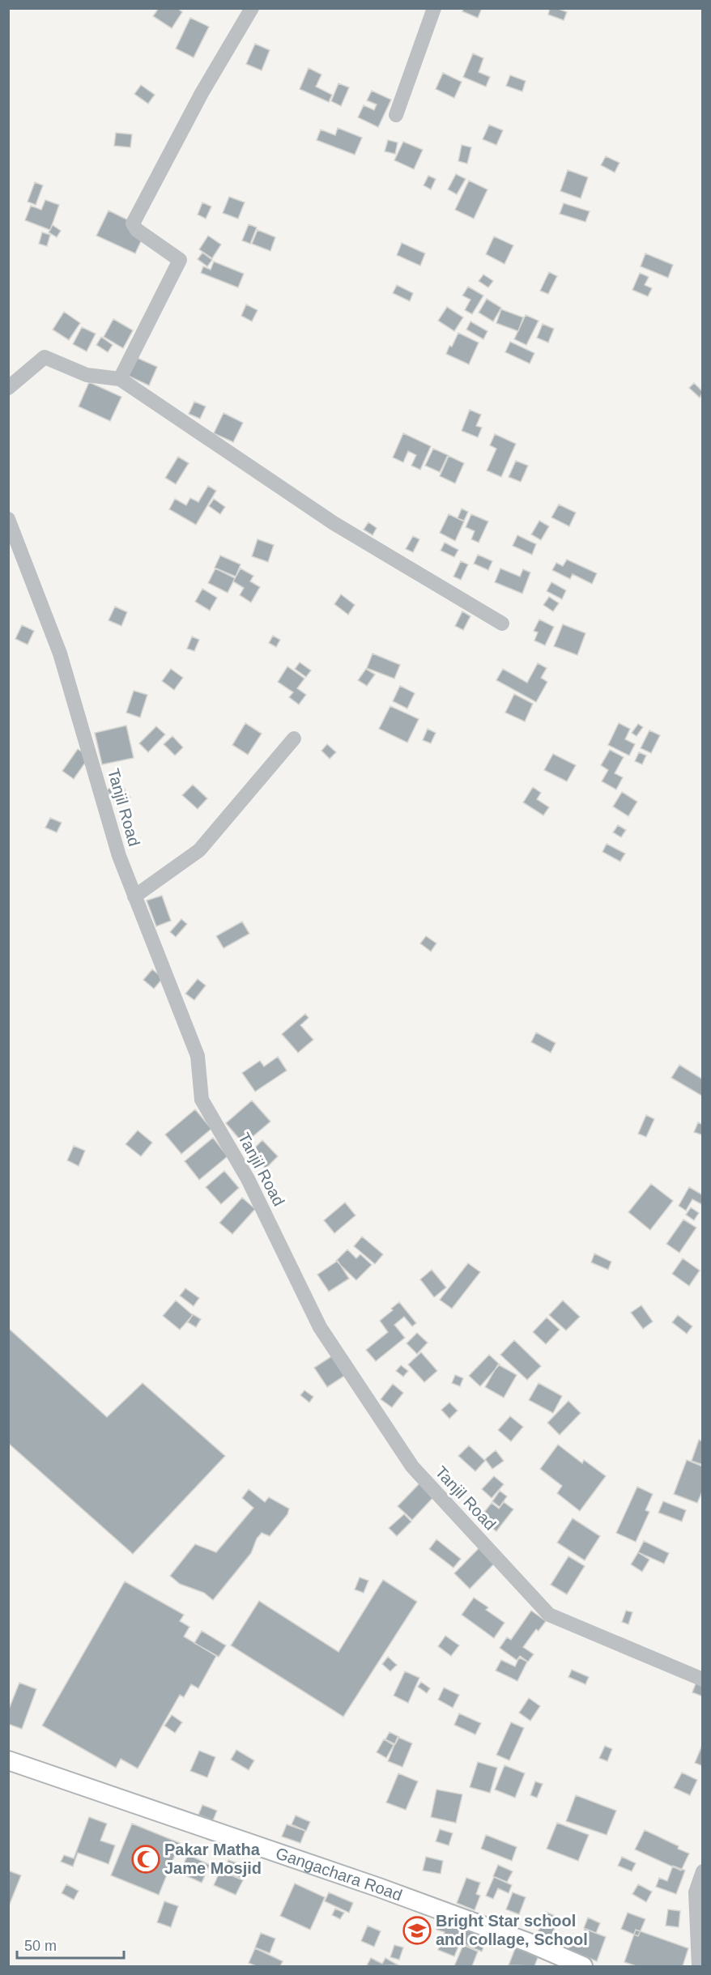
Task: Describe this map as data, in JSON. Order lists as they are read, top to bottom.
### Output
{
  "streets": {
    "main road": ["Gangachara Road"],
    "street": ["Tanjil Road"]
  },
  "places": {
    "mosque": ["Pakar Matha Jame Mosjid"],
    "school or university": ["Bright Star school and collage, School"]
  },
  "scale_bar": "50 m"
}
